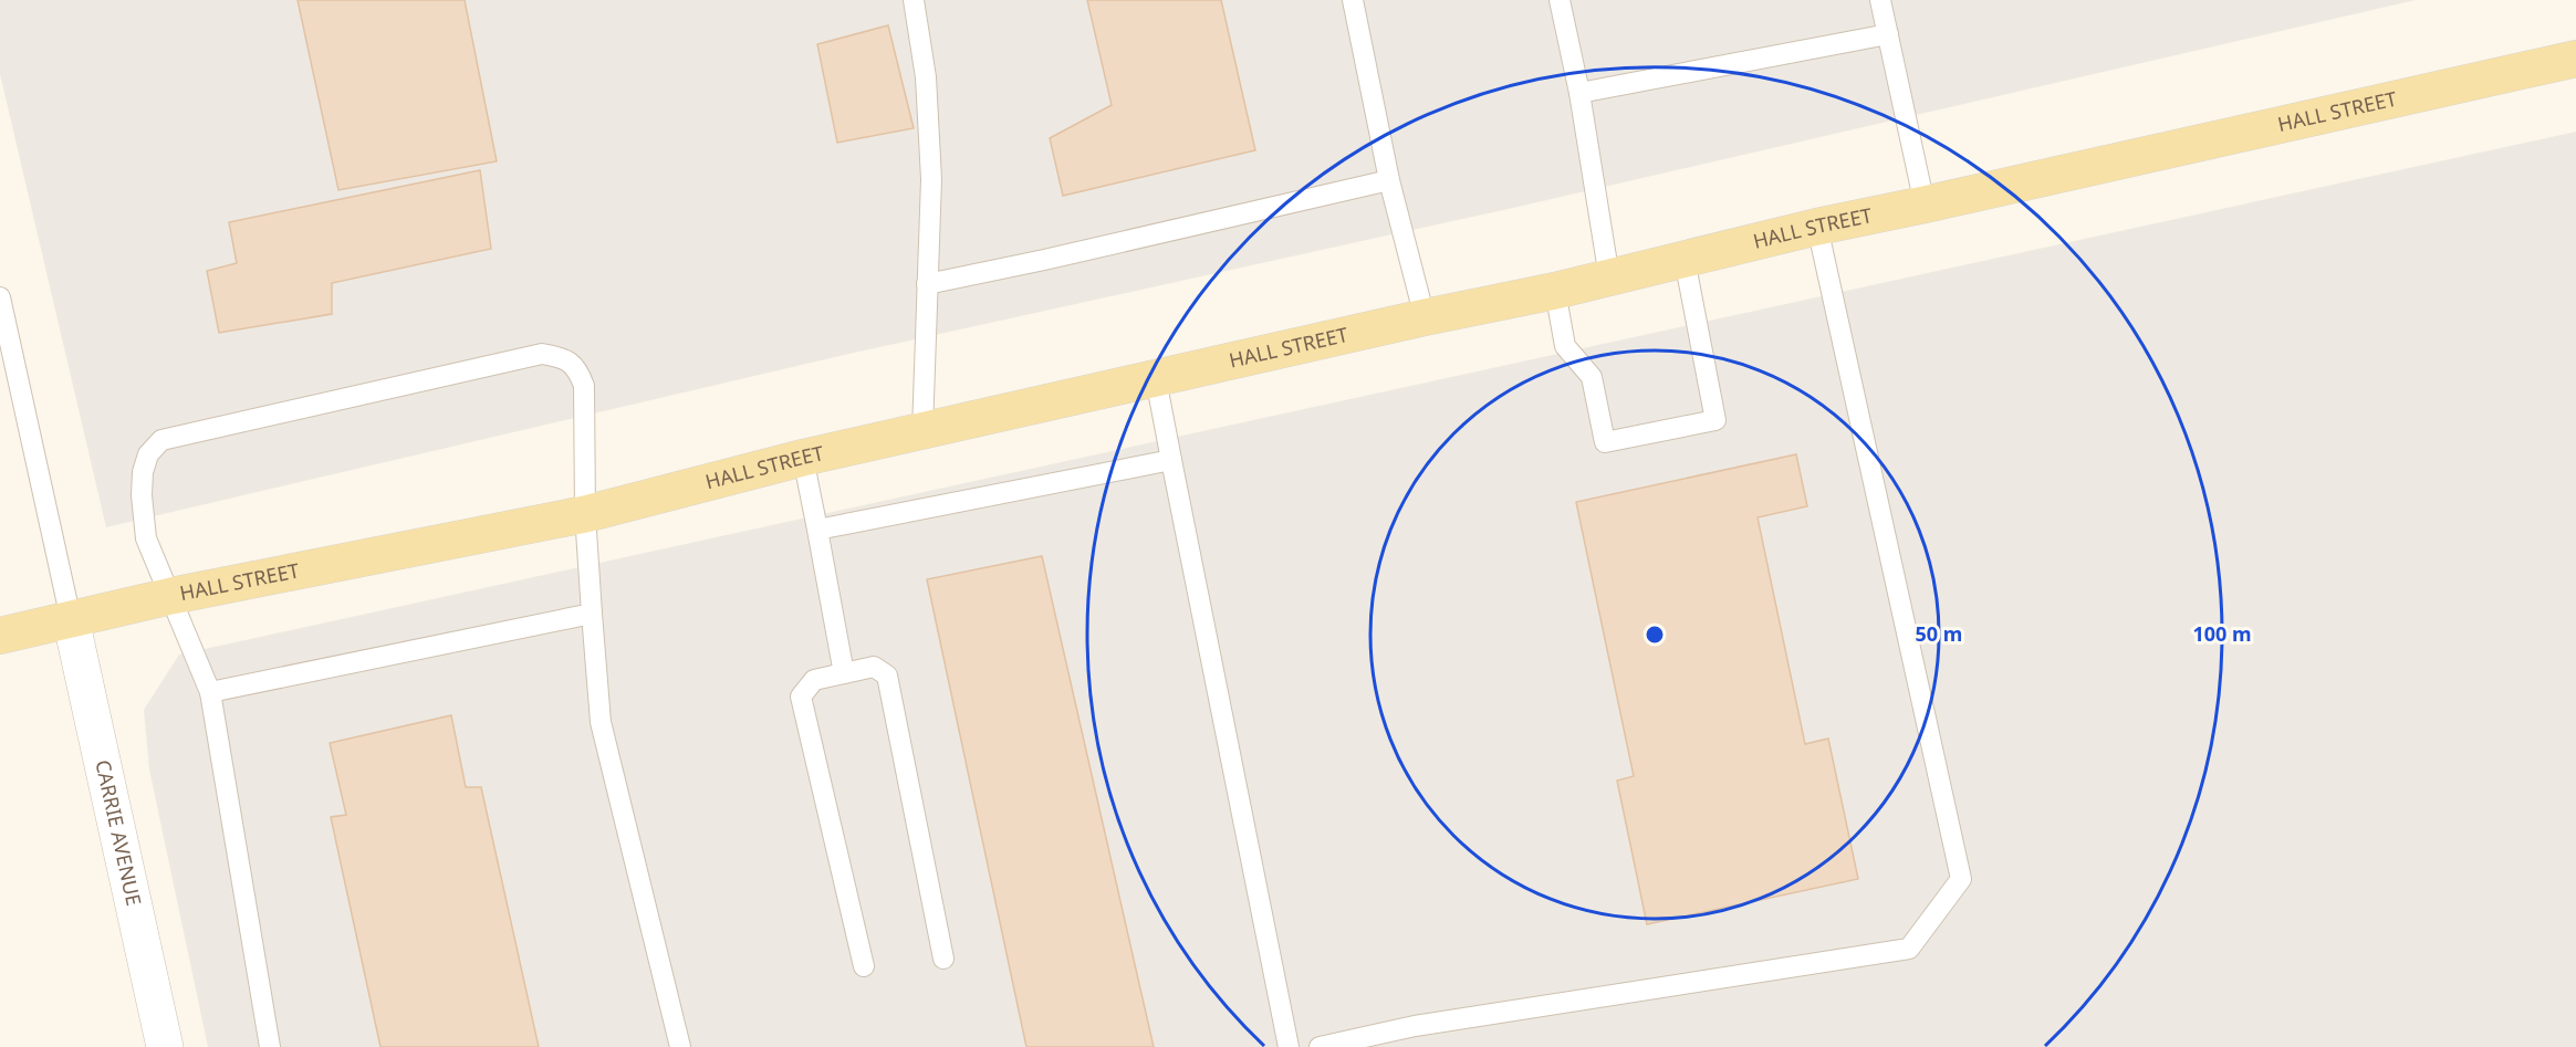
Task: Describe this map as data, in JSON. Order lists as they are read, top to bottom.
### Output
{
  "streets": {
    "main road": ["HALL STREET"],
    "street": ["CARRIE AVENUE"]
  },
  "crossings": [
    ["HALL STREET", "CARRIE AVENUE"]
  ],
  "rings": ["50 m", "100 m"]
}
